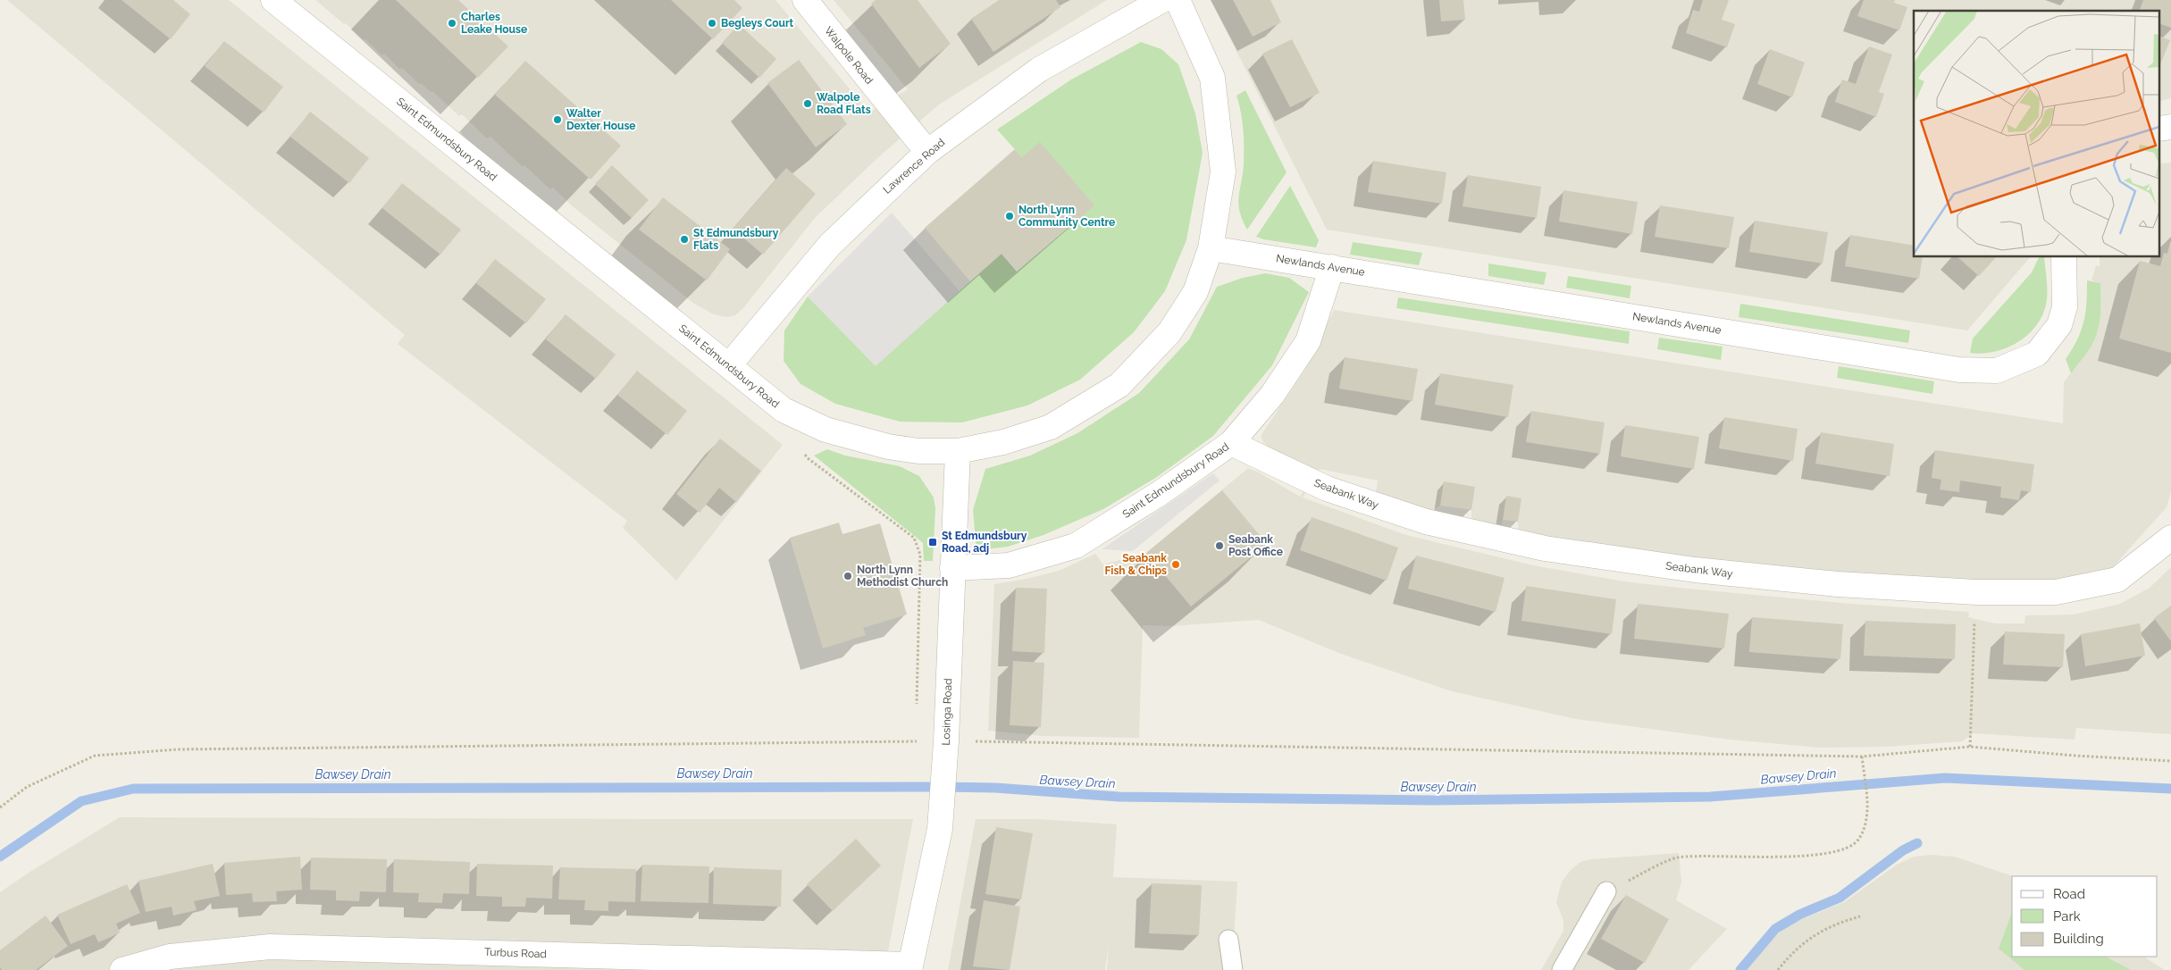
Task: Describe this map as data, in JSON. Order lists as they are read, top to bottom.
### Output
{
  "streets": {
    "street": [
      "Walpole Road",
      "Saint Edmundsbury Road",
      "Lawrence Road",
      "Newlands Avenue",
      "Seabank Way",
      "Losinga Road",
      "Turbus Road"
    ]
  },
  "crossings": [
    ["Walpole Road", "Lawrence Road"],
    ["Saint Edmundsbury Road", "Lawrence Road"],
    ["Saint Edmundsbury Road", "Newlands Avenue"],
    ["Saint Edmundsbury Road", "Seabank Way"],
    ["Saint Edmundsbury Road", "Losinga Road"],
    ["Losinga Road", "Turbus Road"]
  ],
  "water": ["Bawsey Drain"],
  "places": {
    "other": [
      "Charles Leake House",
      "Begleys Court",
      "Walpole Road Flats",
      "Walter Dexter House",
      "North Lynn Community Centre",
      "St Edmundsbury Flats",
      "Seabank Post Office",
      "Seabank Fish & Chips",
      "North Lynn Methodist Church"
    ],
    "transit": ["St Edmundsbury Road, adj"]
  },
  "legend": ["Road", "Park", "Building"]
}
